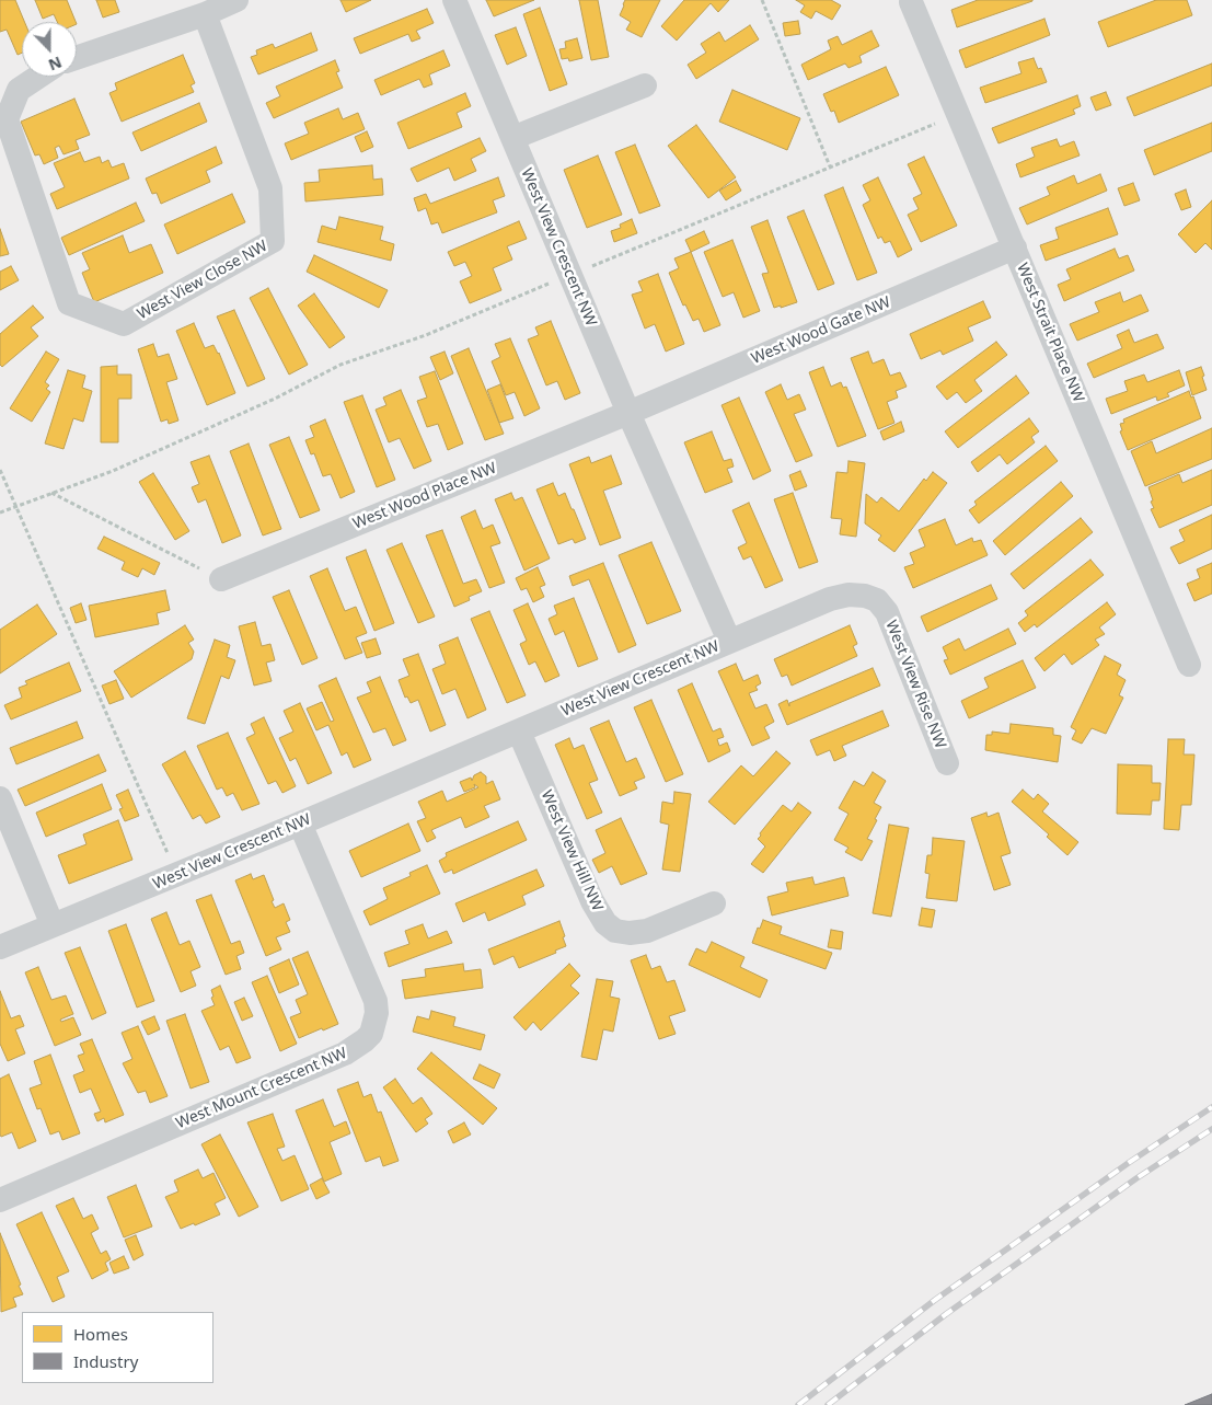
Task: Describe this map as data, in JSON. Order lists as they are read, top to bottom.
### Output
{
  "streets": {
    "street": [
      "West View Crescent NW",
      "West View Close NW",
      "West Wood Gate NW",
      "West Strait Place NW",
      "West Wood Place NW",
      "West View Rise NW",
      "West View Hill NW",
      "West Mount Crescent NW"
    ]
  },
  "crossings": [
    ["West View Crescent NW", "West Wood Gate NW"],
    ["West View Crescent NW", "West Wood Place NW"],
    ["West View Crescent NW", "West View Rise NW"],
    ["West View Crescent NW", "West View Hill NW"],
    ["West View Crescent NW", "West Mount Crescent NW"],
    ["West Wood Gate NW", "West Strait Place NW"],
    ["West Wood Gate NW", "West Wood Place NW"]
  ],
  "legend": ["Homes", "Industry"],
  "north": "bottom"
}
